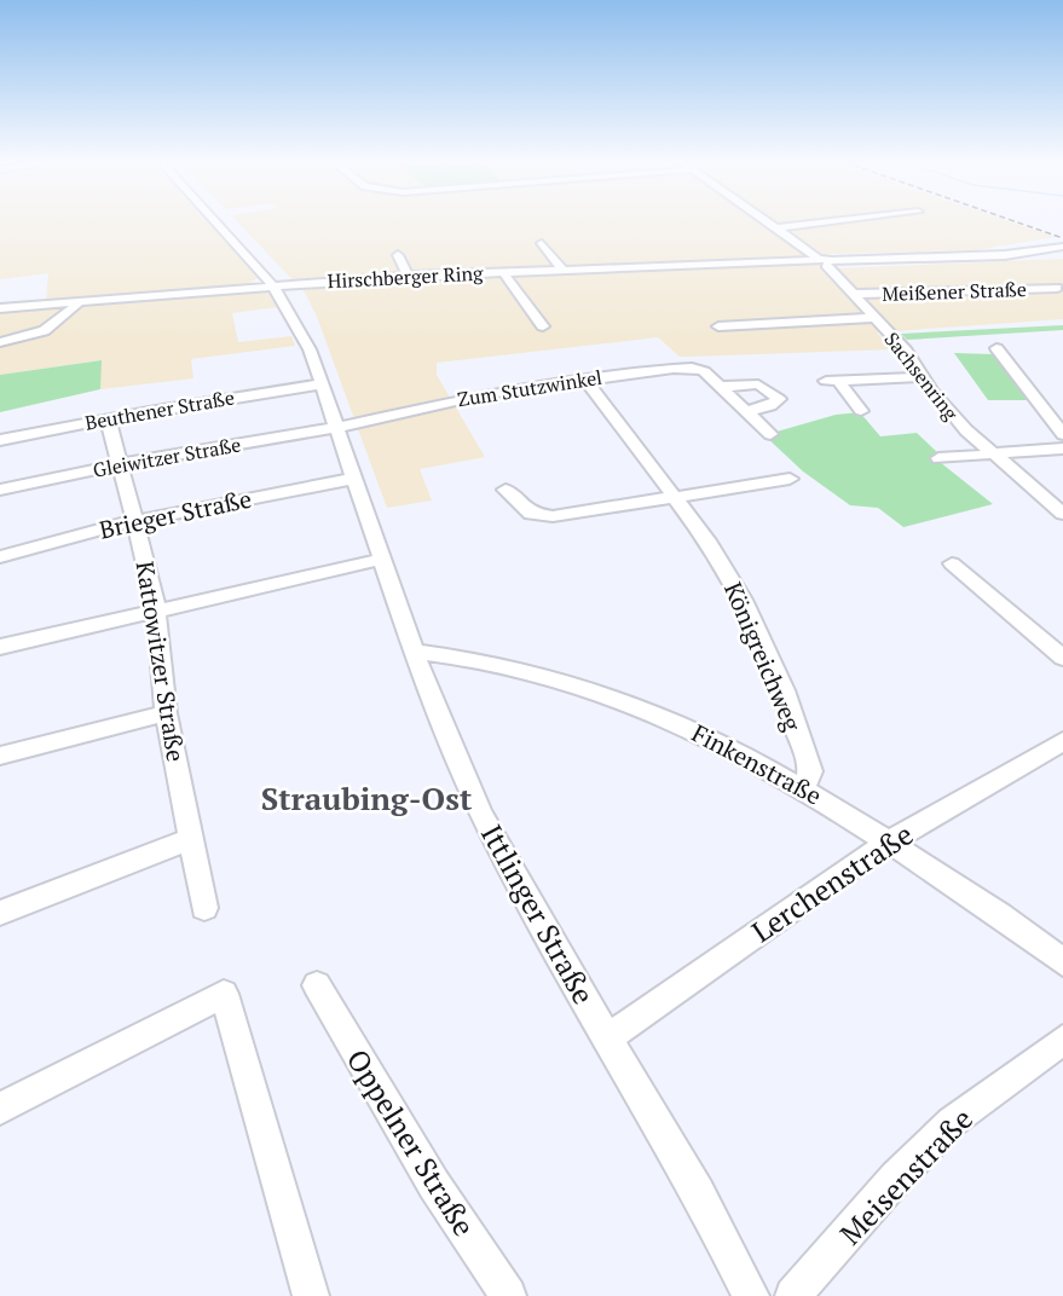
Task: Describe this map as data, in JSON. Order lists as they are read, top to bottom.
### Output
{
  "streets": {
    "street": [
      "Hirschberger Ring",
      "Meißener Straße",
      "Sachsenring",
      "Zum Stutzwinkel",
      "Beuthener Straße",
      "Gleiwitzer Straße",
      "Brieger Straße",
      "Königreichweg",
      "Kattowitzer Straße",
      "Finkenstraße",
      "Lerchenstraße",
      "Ittlinger Straße",
      "Oppelner Straße",
      "Meisenstraße"
    ]
  },
  "crossings": [
    ["Hirschberger Ring", "Sachsenring"],
    ["Hirschberger Ring", "Ittlinger Straße"],
    ["Meißener Straße", "Sachsenring"],
    ["Zum Stutzwinkel", "Gleiwitzer Straße"],
    ["Zum Stutzwinkel", "Königreichweg"],
    ["Zum Stutzwinkel", "Ittlinger Straße"],
    ["Beuthener Straße", "Kattowitzer Straße"],
    ["Beuthener Straße", "Ittlinger Straße"],
    ["Gleiwitzer Straße", "Kattowitzer Straße"],
    ["Gleiwitzer Straße", "Ittlinger Straße"],
    ["Brieger Straße", "Kattowitzer Straße"],
    ["Brieger Straße", "Ittlinger Straße"],
    ["Königreichweg", "Finkenstraße"],
    ["Finkenstraße", "Lerchenstraße"],
    ["Finkenstraße", "Ittlinger Straße"],
    ["Lerchenstraße", "Ittlinger Straße"]
  ],
  "districts": ["Straubing-Ost"]
}
